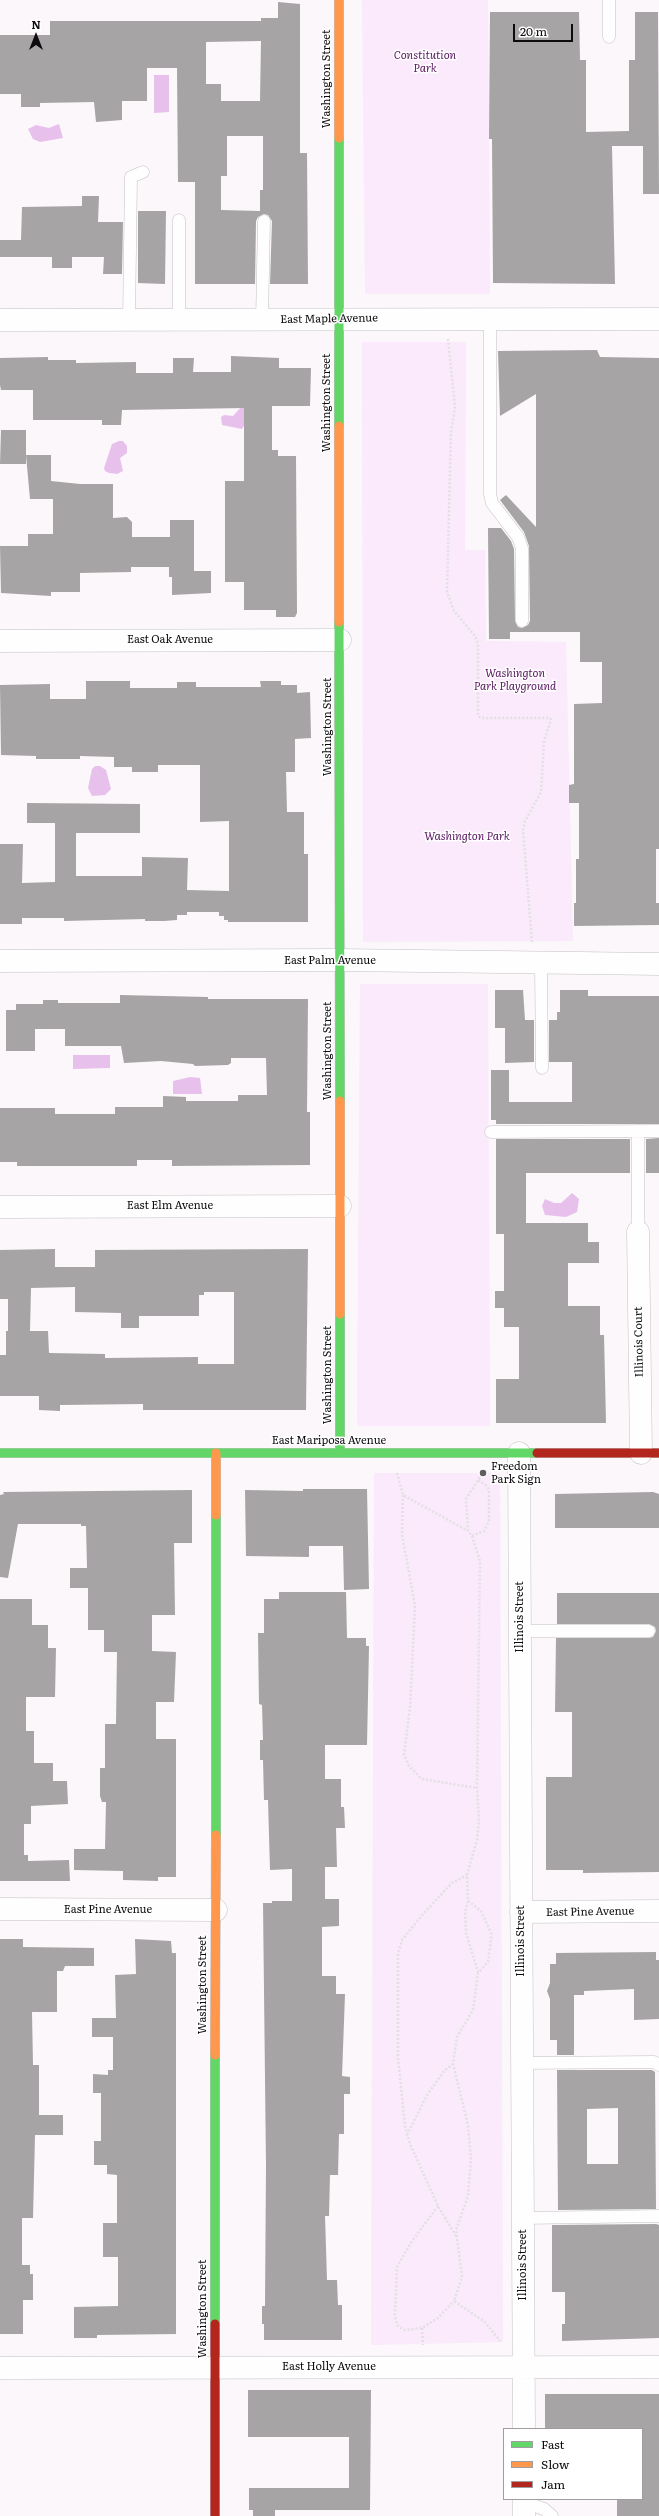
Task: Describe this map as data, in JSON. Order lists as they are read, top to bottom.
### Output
{
  "streets": {
    "street": [
      "Washington Street",
      "East Maple Avenue",
      "East Oak Avenue",
      "East Palm Avenue",
      "East Elm Avenue",
      "Illinois Court",
      "East Mariposa Avenue",
      "Illinois Street",
      "East Pine Avenue",
      "East Holly Avenue"
    ]
  },
  "crossings": [
    ["Washington Street", "East Maple Avenue"],
    ["Washington Street", "East Oak Avenue"],
    ["Washington Street", "East Palm Avenue"],
    ["Washington Street", "East Elm Avenue"],
    ["Washington Street", "East Mariposa Avenue"],
    ["Washington Street", "East Pine Avenue"],
    ["Washington Street", "East Holly Avenue"],
    ["Illinois Court", "East Mariposa Avenue"],
    ["East Mariposa Avenue", "Illinois Street"],
    ["Illinois Street", "East Pine Avenue"],
    ["Illinois Street", "East Holly Avenue"]
  ],
  "parks": ["Constitution Park", "Washington Park Playground", "Washington Park"],
  "places": ["Freedom Park Sign"],
  "legend": ["Fast", "Slow", "Jam"],
  "scale_bar": "20 m",
  "north": "top"
}
